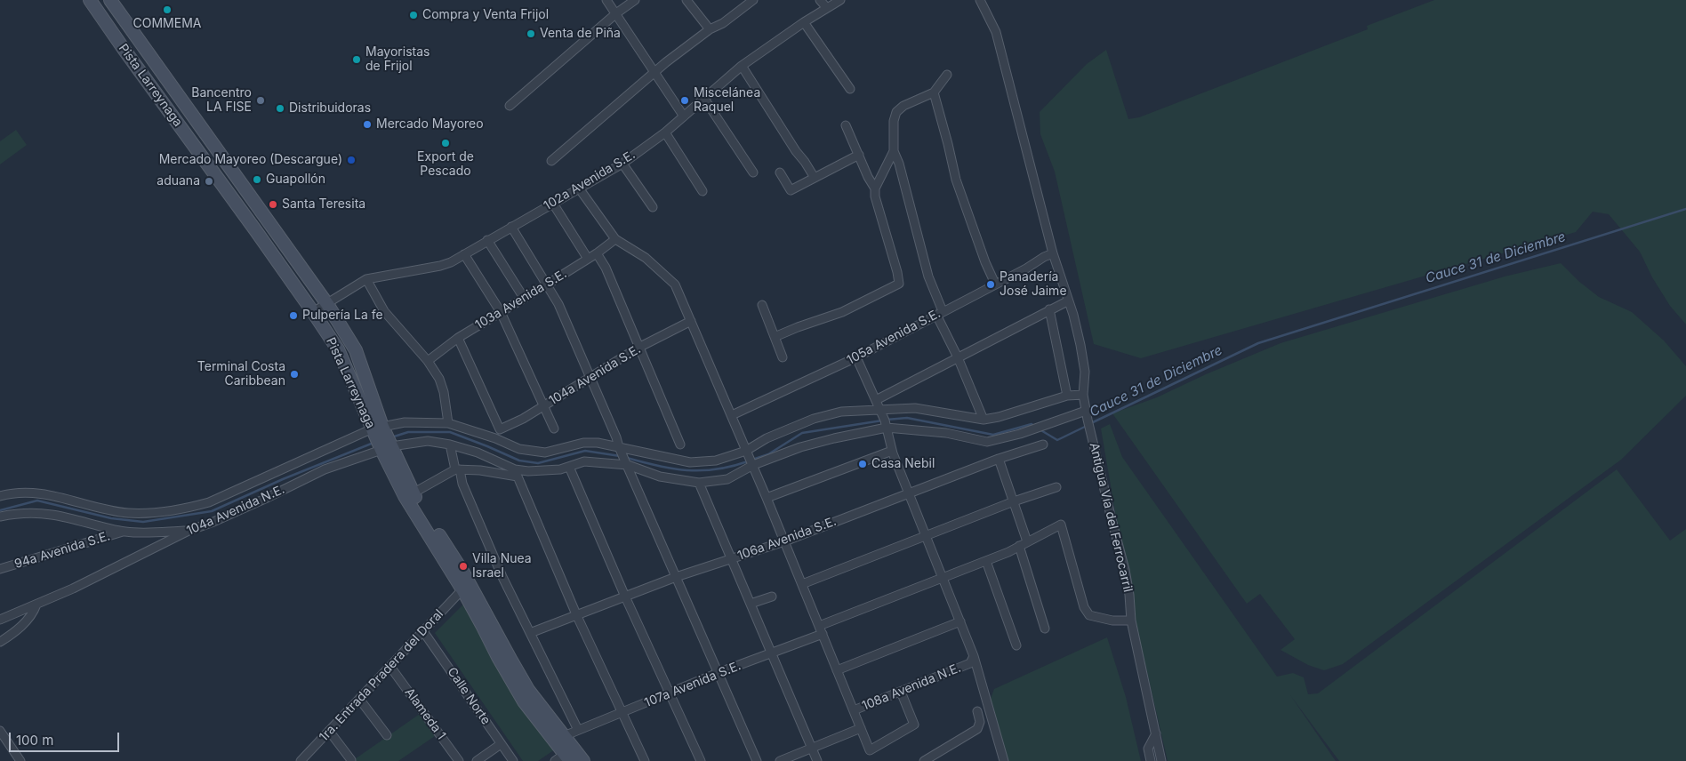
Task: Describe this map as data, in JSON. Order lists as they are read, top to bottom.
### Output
{
  "streets": {
    "main road": ["Pista Larreynaga"],
    "street": [
      "102a Avenida S.E.",
      "103a Avenida S.E.",
      "105a Avenida S.E.",
      "104a Avenida S.E.",
      "104a Avenida N.E.",
      "Antigua Vía del Ferrocarril",
      "106a Avenida S.E.",
      "94a Avenida S.E.",
      "1ra. Entrada Pradera del Doral",
      "107a Avenida S.E.",
      "108a Avenida N.E.",
      "Calle Norte",
      "Alameda 1"
    ]
  },
  "crossings": [
    ["Pista Larreynaga", "102a Avenida S.E."],
    ["Pista Larreynaga", "104a Avenida N.E."],
    ["Pista Larreynaga", "1ra. Entrada Pradera del Doral"],
    ["Pista Larreynaga", "107a Avenida S.E."],
    ["103a Avenida S.E.", "104a Avenida S.E."],
    ["105a Avenida S.E.", "Antigua Vía del Ferrocarril"],
    ["1ra. Entrada Pradera del Doral", "Calle Norte"],
    ["1ra. Entrada Pradera del Doral", "Alameda 1"]
  ],
  "water": ["Cauce 31 de Diciembre"],
  "places": [
    "COMMEMA",
    "Compra y Venta Frijol",
    "Venta de Piña",
    "Mayoristas de Frijol",
    "Bancentro LA FISE",
    "Miscelánea Raquel",
    "Distribuidoras",
    "Mercado Mayoreo",
    "Export de Pescado",
    "Mercado Mayoreo (Descargue)",
    "Guapollón",
    "aduana",
    "Santa Teresita",
    "Panadería José Jaime",
    "Pulpería La fe",
    "Terminal Costa Caribbean",
    "Casa Nebil",
    "Villa Nuea Israel"
  ],
  "scale_bar": "100 m"
}
